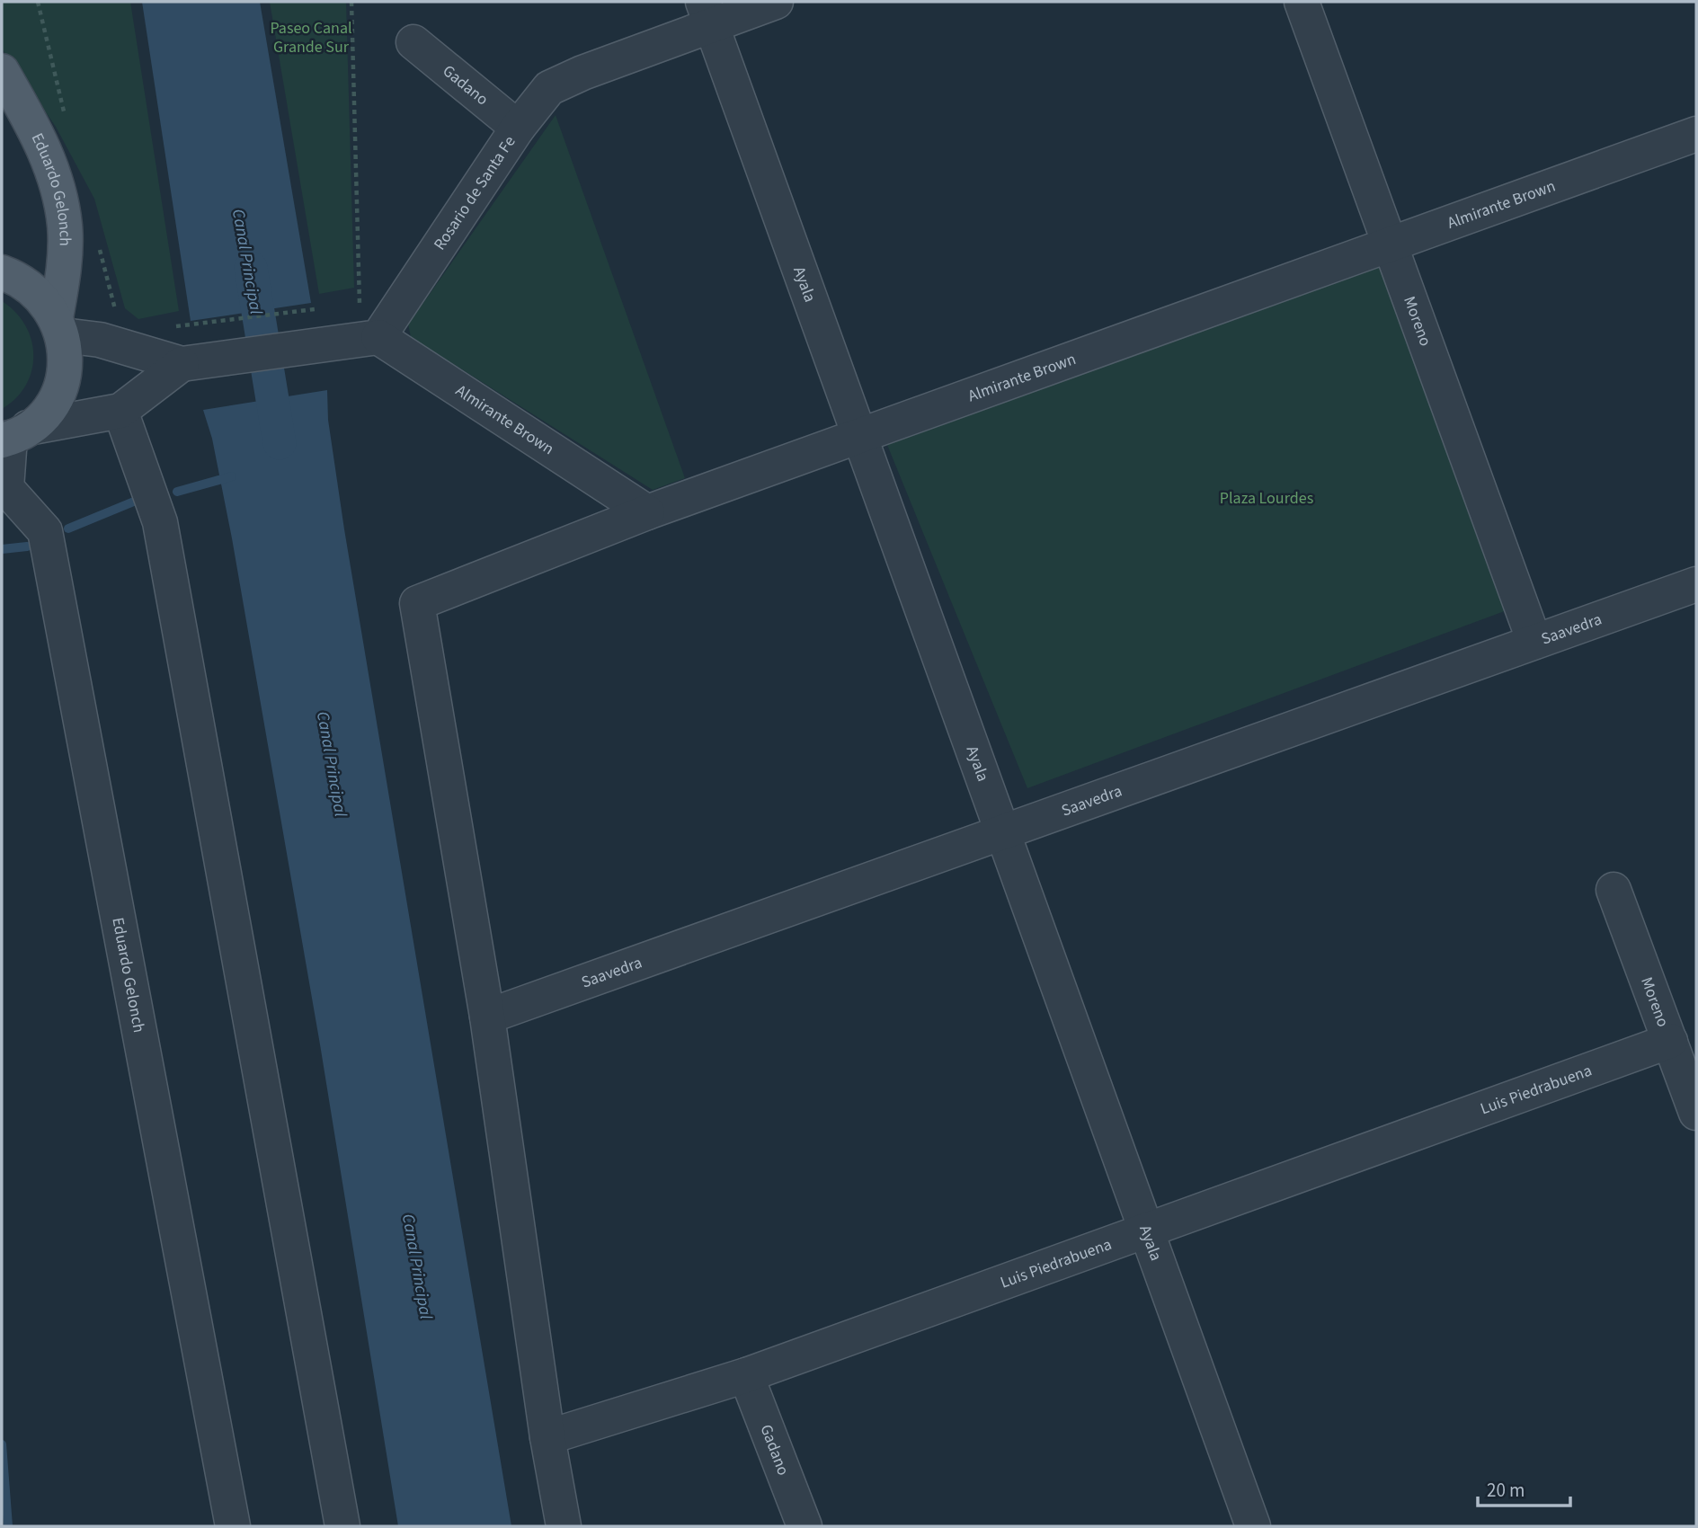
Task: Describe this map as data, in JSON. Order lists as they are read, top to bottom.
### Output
{
  "streets": {
    "main road": ["Eduardo Gelonch"],
    "street": [
      "Gadano",
      "Rosario de Santa Fe",
      "Almirante Brown",
      "Ayala",
      "Moreno",
      "Saavedra",
      "Luis Piedrabuena"
    ]
  },
  "crossings": [
    ["Gadano", "Rosario de Santa Fe"],
    ["Gadano", "Luis Piedrabuena"],
    ["Rosario de Santa Fe", "Almirante Brown"],
    ["Rosario de Santa Fe", "Ayala"],
    ["Almirante Brown", "Ayala"],
    ["Almirante Brown", "Moreno"],
    ["Ayala", "Saavedra"],
    ["Ayala", "Luis Piedrabuena"],
    ["Moreno", "Saavedra"],
    ["Moreno", "Luis Piedrabuena"]
  ],
  "water": ["Canal Principal"],
  "parks": ["Paseo Canal Grande Sur", "Plaza Lourdes"],
  "scale_bar": "20 m"
}
